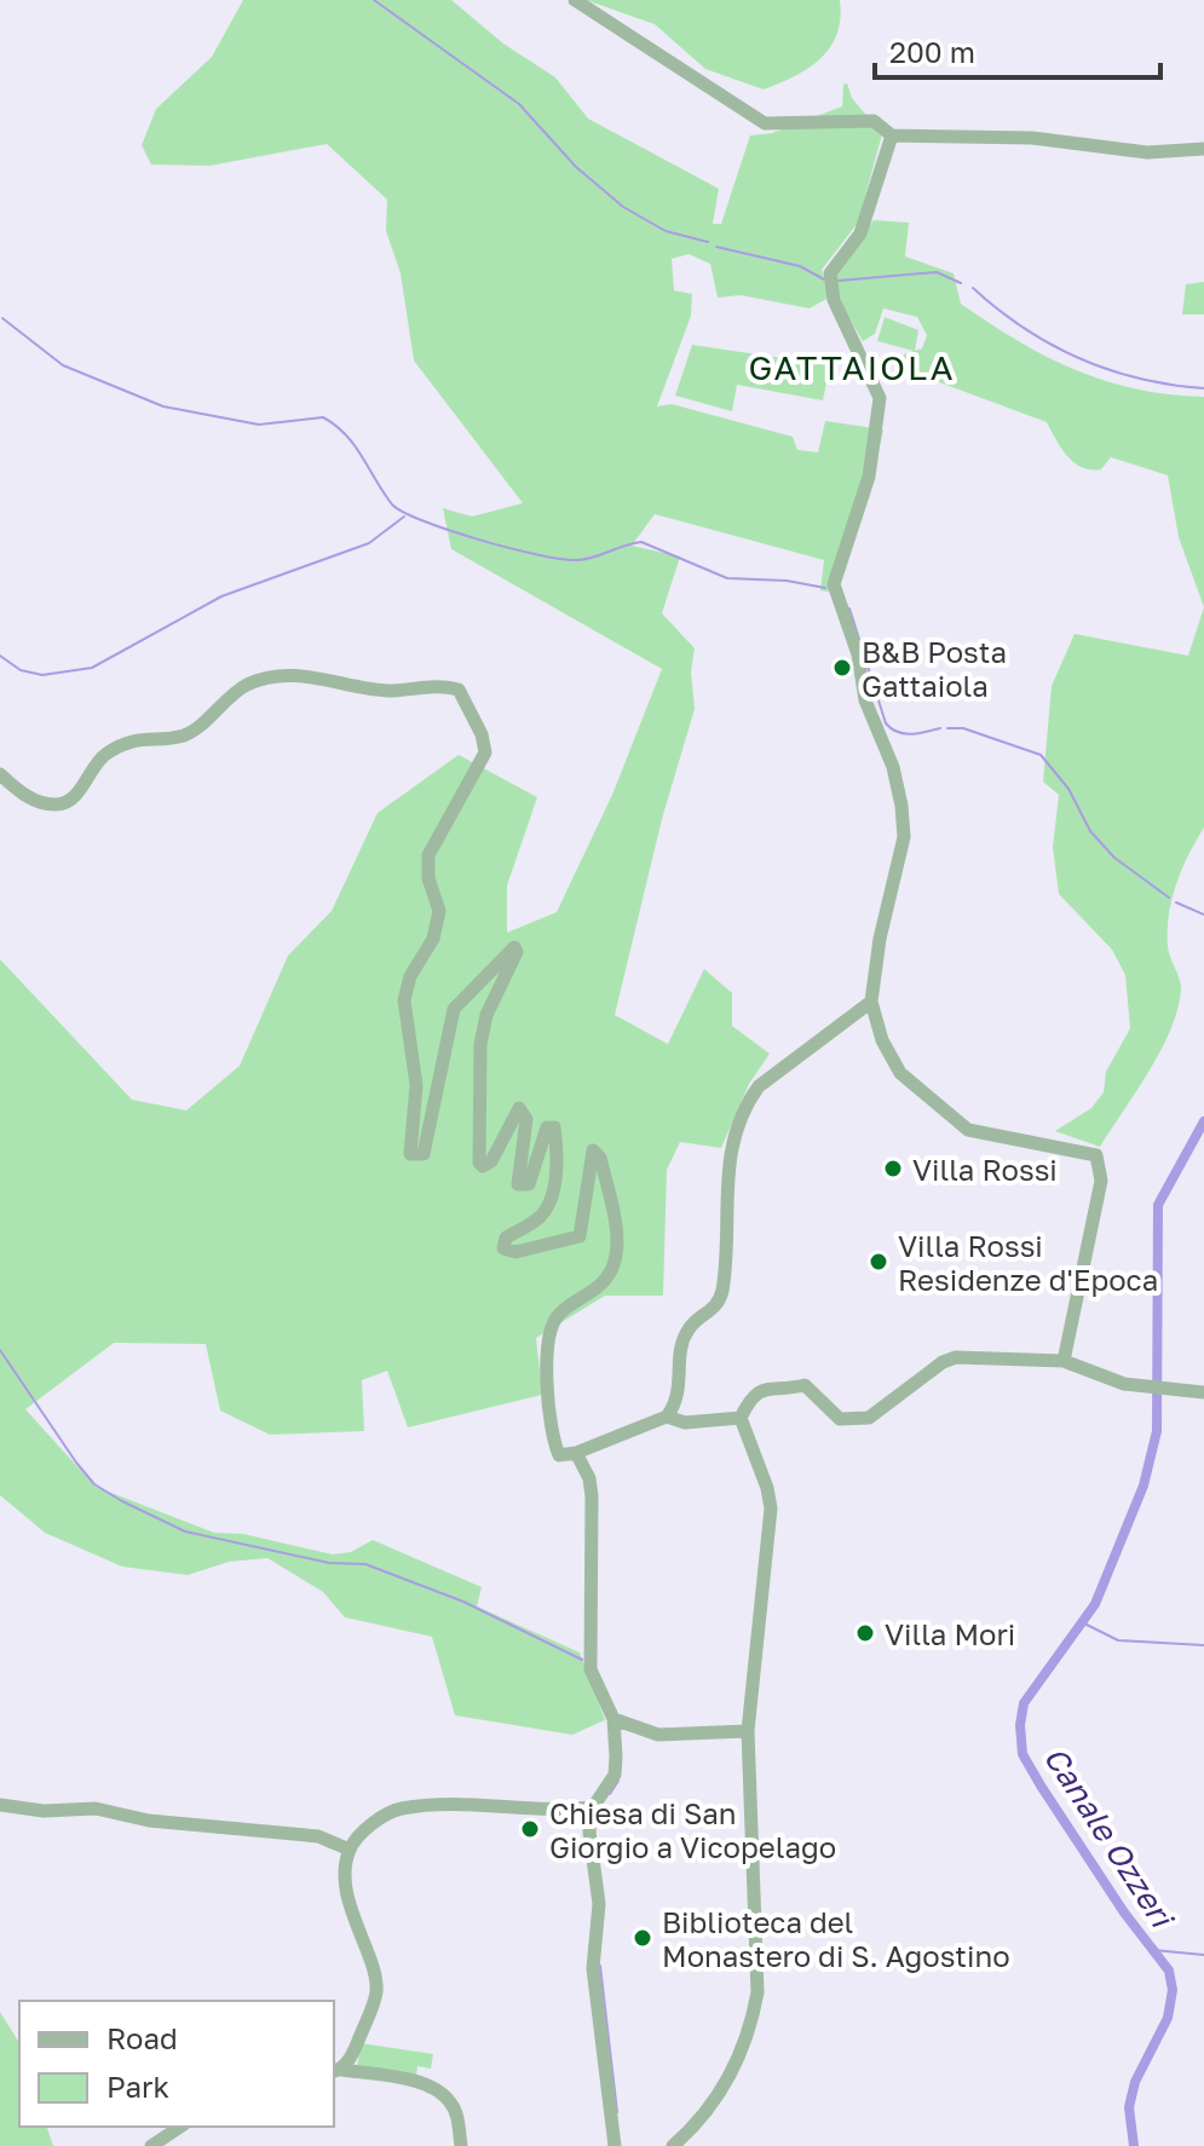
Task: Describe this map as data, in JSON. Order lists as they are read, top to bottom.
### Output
{
  "districts": ["GATTAIOLA"],
  "water": ["Canale Ozzeri"],
  "places": [
    "B&B Posta Gattaiola",
    "Villa Rossi",
    "Villa Rossi Residenze d'Epoca",
    "Villa Mori",
    "Chiesa di San Giorgio a Vicopelago",
    "Biblioteca del Monastero di S. Agostino"
  ],
  "legend": ["Road", "Park"],
  "scale_bar": "200 m"
}
